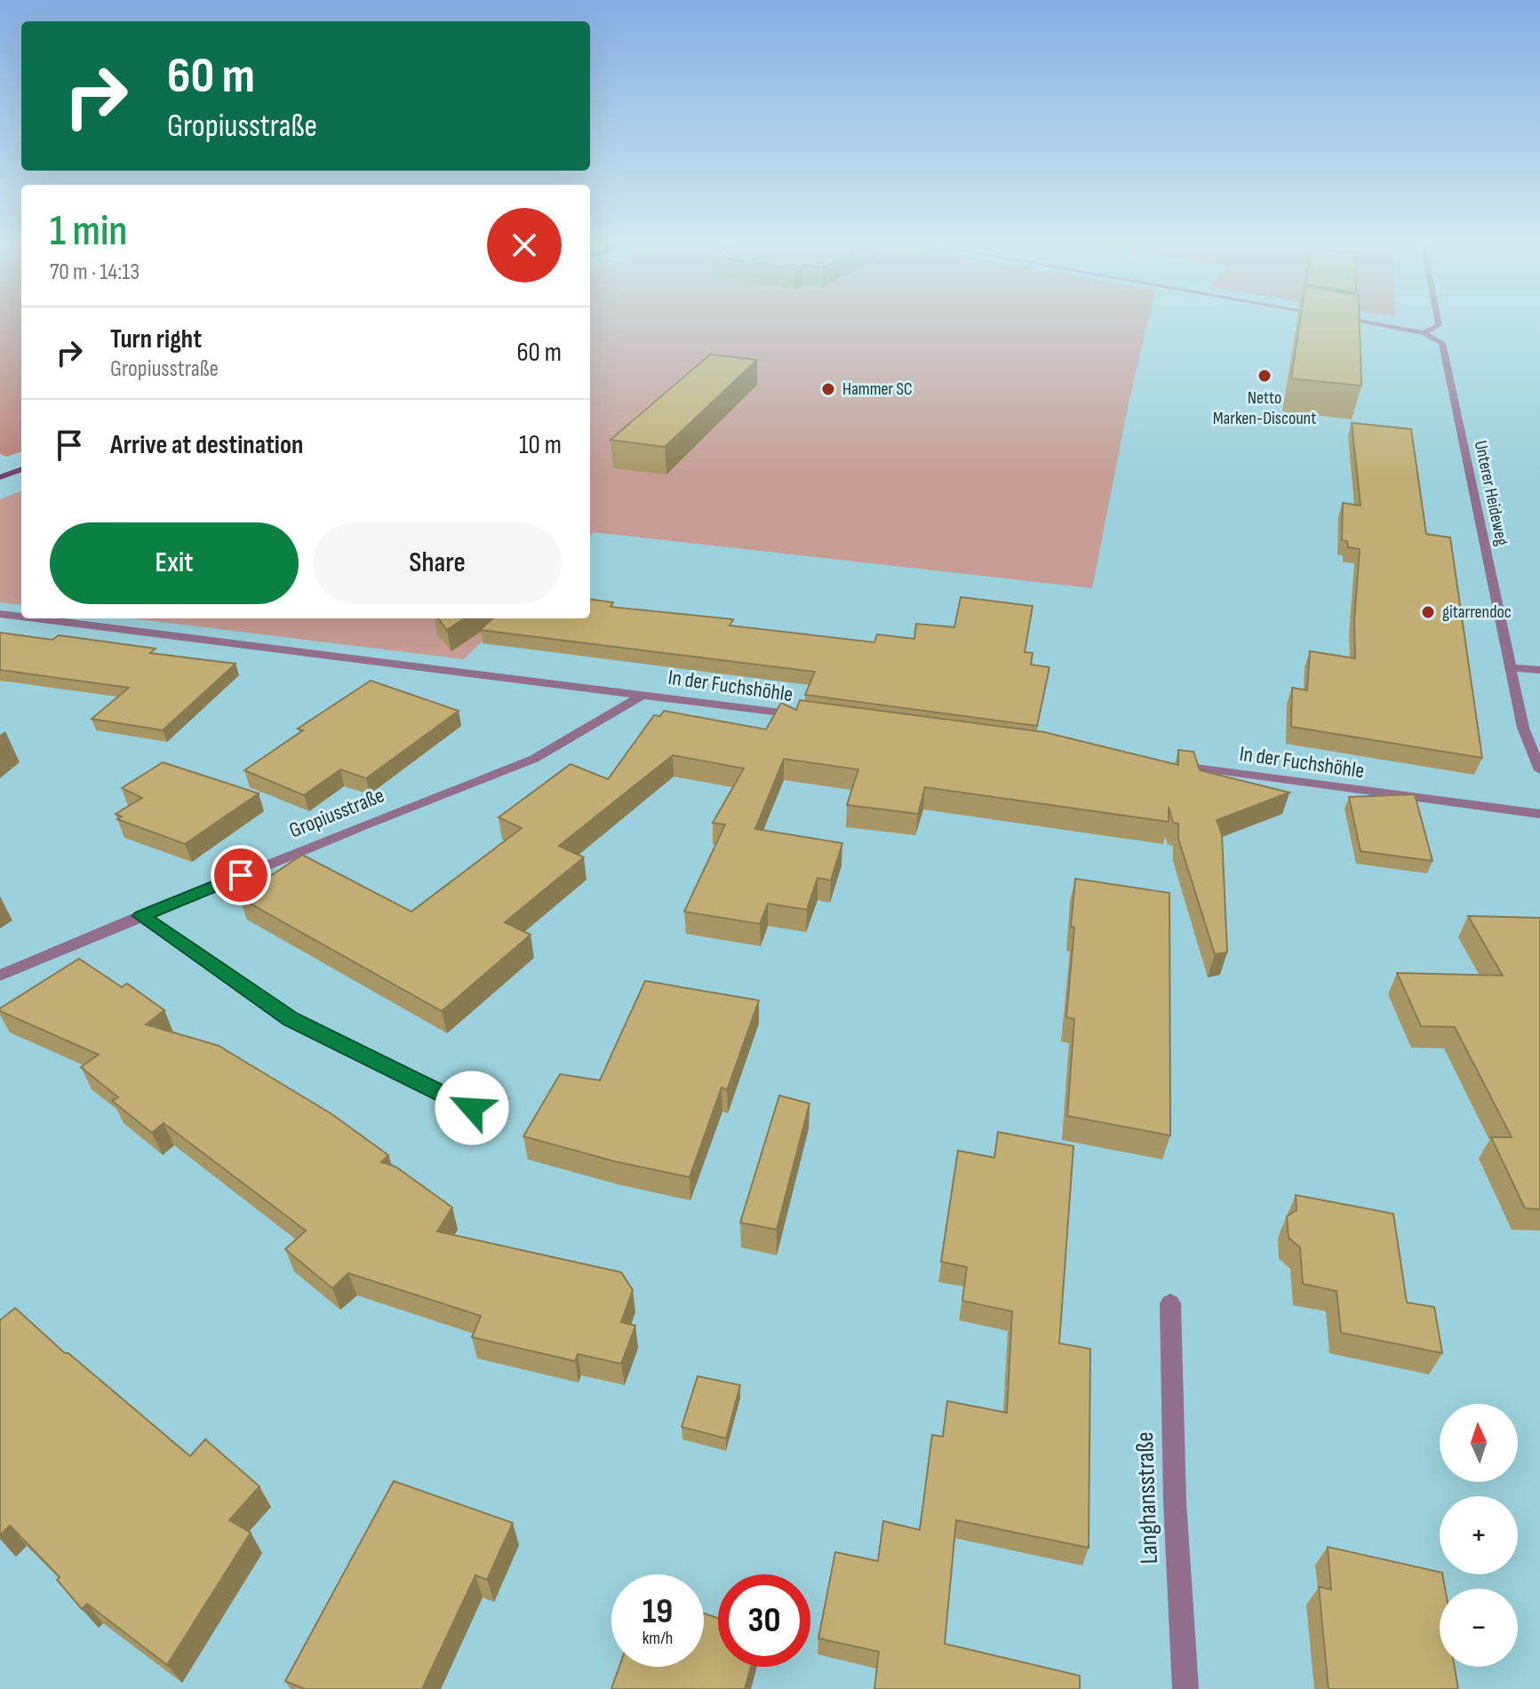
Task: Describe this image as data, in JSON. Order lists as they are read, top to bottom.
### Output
{
  "streets": {
    "street": [
      "Unterer Heideweg",
      "In der Fuchshöhle",
      "Gropiusstraße",
      "Langhansstraße"
    ]
  },
  "crossings": [
    ["In der Fuchshöhle", "Gropiusstraße"]
  ],
  "places": ["Netto Marken-Discount", "Hammer SC", "gitarrendoc"],
  "north": "top",
  "page": {
    "turn": ["60 m", "Gropiusstraße"],
    "heading": ["1 min", "70 m · 14:13"],
    "list": [
      {
        "name": "Turn right",
        "note": "Gropiusstraße",
        "value": "60 m"
      },
      {
        "name": "Arrive at destination",
        "value": "10 m"
      }
    ],
    "buttons": ["Exit", "Share"],
    "map_buttons": ["+", "−"],
    "speed": "19 km/h",
    "limit": "30"
  }
}
